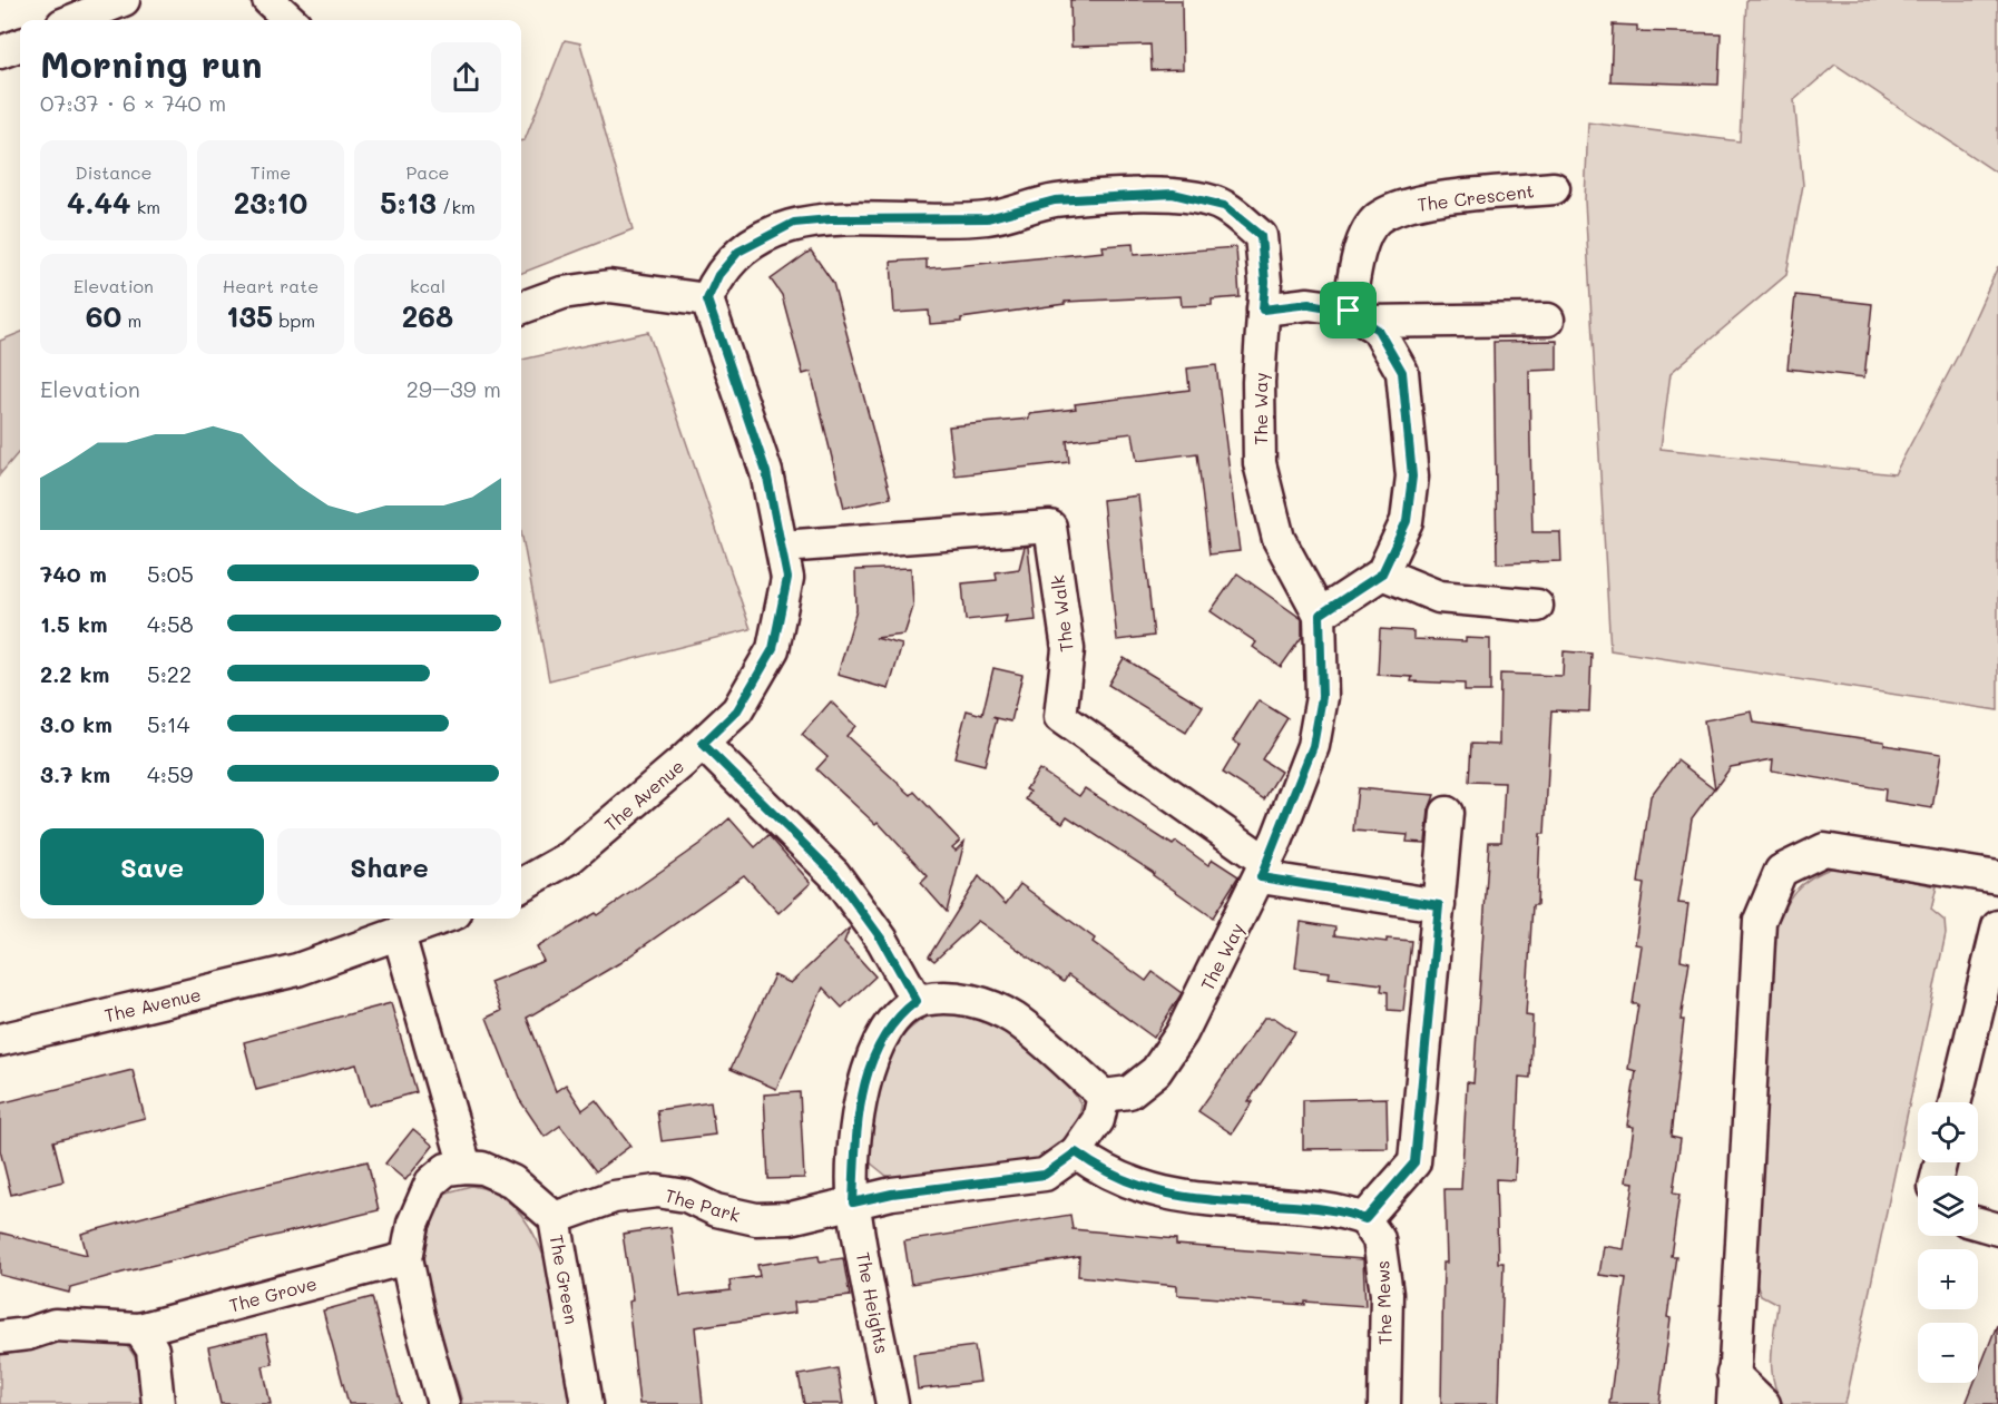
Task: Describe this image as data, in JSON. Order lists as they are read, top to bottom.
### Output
{
  "streets": {
    "street": [
      "The Crescent",
      "The Way",
      "The Walk",
      "The Avenue",
      "The Park",
      "The Green",
      "The Grove",
      "The Heights",
      "The Mews"
    ]
  },
  "crossings": [
    ["The Way", "The Walk"],
    ["The Way", "The Avenue"],
    ["The Way", "The Park"],
    ["The Walk", "The Avenue"],
    ["The Park", "The Green"],
    ["The Park", "The Heights"]
  ],
  "page": {
    "heading": ["Morning run", "07:37 · 6 × 740 m"],
    "stats": [
      ["Distance", "4.44 km"],
      ["Time", "23:10"],
      ["Pace", "5:13 /km"],
      ["Elevation", "60 m"],
      ["Heart rate", "135 bpm"],
      ["kcal", "268"]
    ],
    "chart": ["Elevation", "29–39 m"],
    "list": [
      {
        "name": "740 m",
        "note": "5:05"
      },
      {
        "name": "1.5 km",
        "note": "4:58"
      },
      {
        "name": "2.2 km",
        "note": "5:22"
      },
      {
        "name": "3.0 km",
        "note": "5:14"
      },
      {
        "name": "3.7 km",
        "note": "4:59"
      }
    ],
    "buttons": ["Save", "Share"],
    "map_buttons": ["+", "−"]
  }
}
